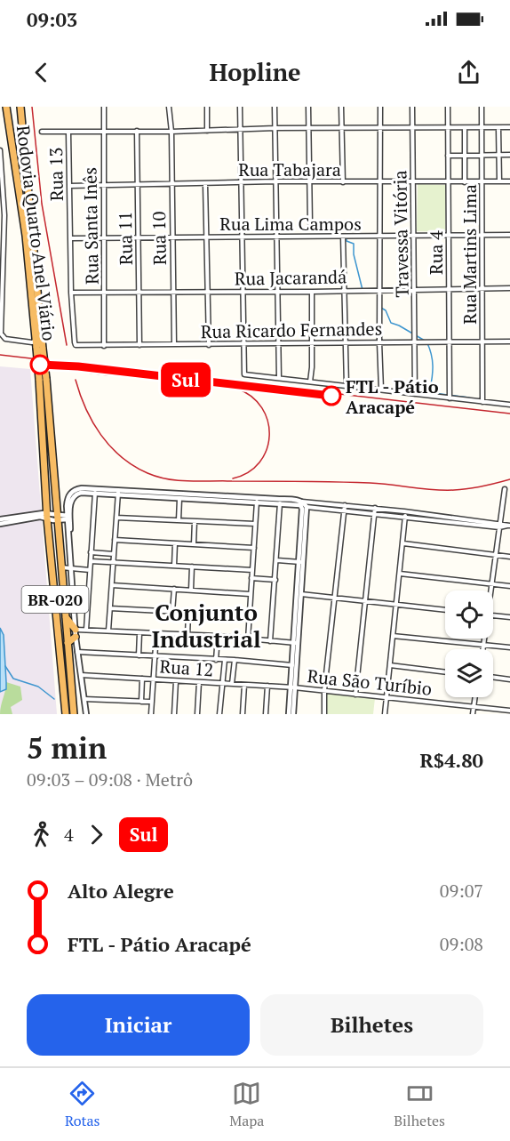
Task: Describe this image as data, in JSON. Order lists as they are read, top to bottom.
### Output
{
  "streets": {
    "highway": ["Rodovia Quarto Anel Viário", "BR-020"],
    "street": [
      "Rua Tabajara",
      "Rua 13",
      "Rua Lima Campos",
      "Rua Santa Inês",
      "Travessa Vitória",
      "Rua 11",
      "Rua 10",
      "Rua 4",
      "Rua Martins Lima",
      "Rua Jacarandá",
      "Rua Ricardo Fernandes",
      "Rua 12",
      "Rua São Turíbio"
    ]
  },
  "crossings": [
    ["Rua Tabajara", "Rua 13"],
    ["Rua Tabajara", "Rua Santa Inês"],
    ["Rua Tabajara", "Travessa Vitória"],
    ["Rua Tabajara", "Rua 11"],
    ["Rua Tabajara", "Rua 10"],
    ["Rua Tabajara", "Rua 4"],
    ["Rua Tabajara", "Rua Martins Lima"],
    ["Rua 13", "Rua Lima Campos"],
    ["Rua 13", "Rua Jacarandá"],
    ["Rua 13", "Rua Ricardo Fernandes"],
    ["Rua Lima Campos", "Rua Santa Inês"],
    ["Rua Lima Campos", "Travessa Vitória"],
    ["Rua Lima Campos", "Rua 11"],
    ["Rua Lima Campos", "Rua 10"],
    ["Rua Lima Campos", "Rua 4"],
    ["Rua Lima Campos", "Rua Martins Lima"],
    ["Rua Santa Inês", "Rua Jacarandá"],
    ["Rua Santa Inês", "Rua Ricardo Fernandes"],
    ["Travessa Vitória", "Rua Jacarandá"],
    ["Travessa Vitória", "Rua Ricardo Fernandes"],
    ["Rua 11", "Rua Jacarandá"],
    ["Rua 11", "Rua Ricardo Fernandes"],
    ["Rua 10", "Rua Jacarandá"],
    ["Rua 10", "Rua Ricardo Fernandes"],
    ["Rua 4", "Rua Jacarandá"],
    ["Rua 4", "Rua Ricardo Fernandes"],
    ["Rua Martins Lima", "Rua Jacarandá"],
    ["Rua Martins Lima", "Rua Ricardo Fernandes"],
    ["Rua 12", "Rua São Turíbio"]
  ],
  "districts": ["Conjunto Industrial"],
  "places": ["FTL - Pátio Aracapé"],
  "lines": ["metro line Sul"],
  "page": {
    "status": "09:03",
    "header": "Hopline",
    "on_map": "Sul",
    "heading": ["5 min", "09:03 – 09:08 · Metrô", "R$4.80"],
    "legs": ["4", "Sul"],
    "list": [
      {
        "name": "Alto Alegre",
        "value": "09:07"
      },
      {
        "name": "FTL - Pátio Aracapé",
        "value": "09:08"
      }
    ],
    "buttons": ["Iniciar", "Bilhetes"],
    "tabs": ["Rotas", "Mapa", "Bilhetes"]
  }
}
